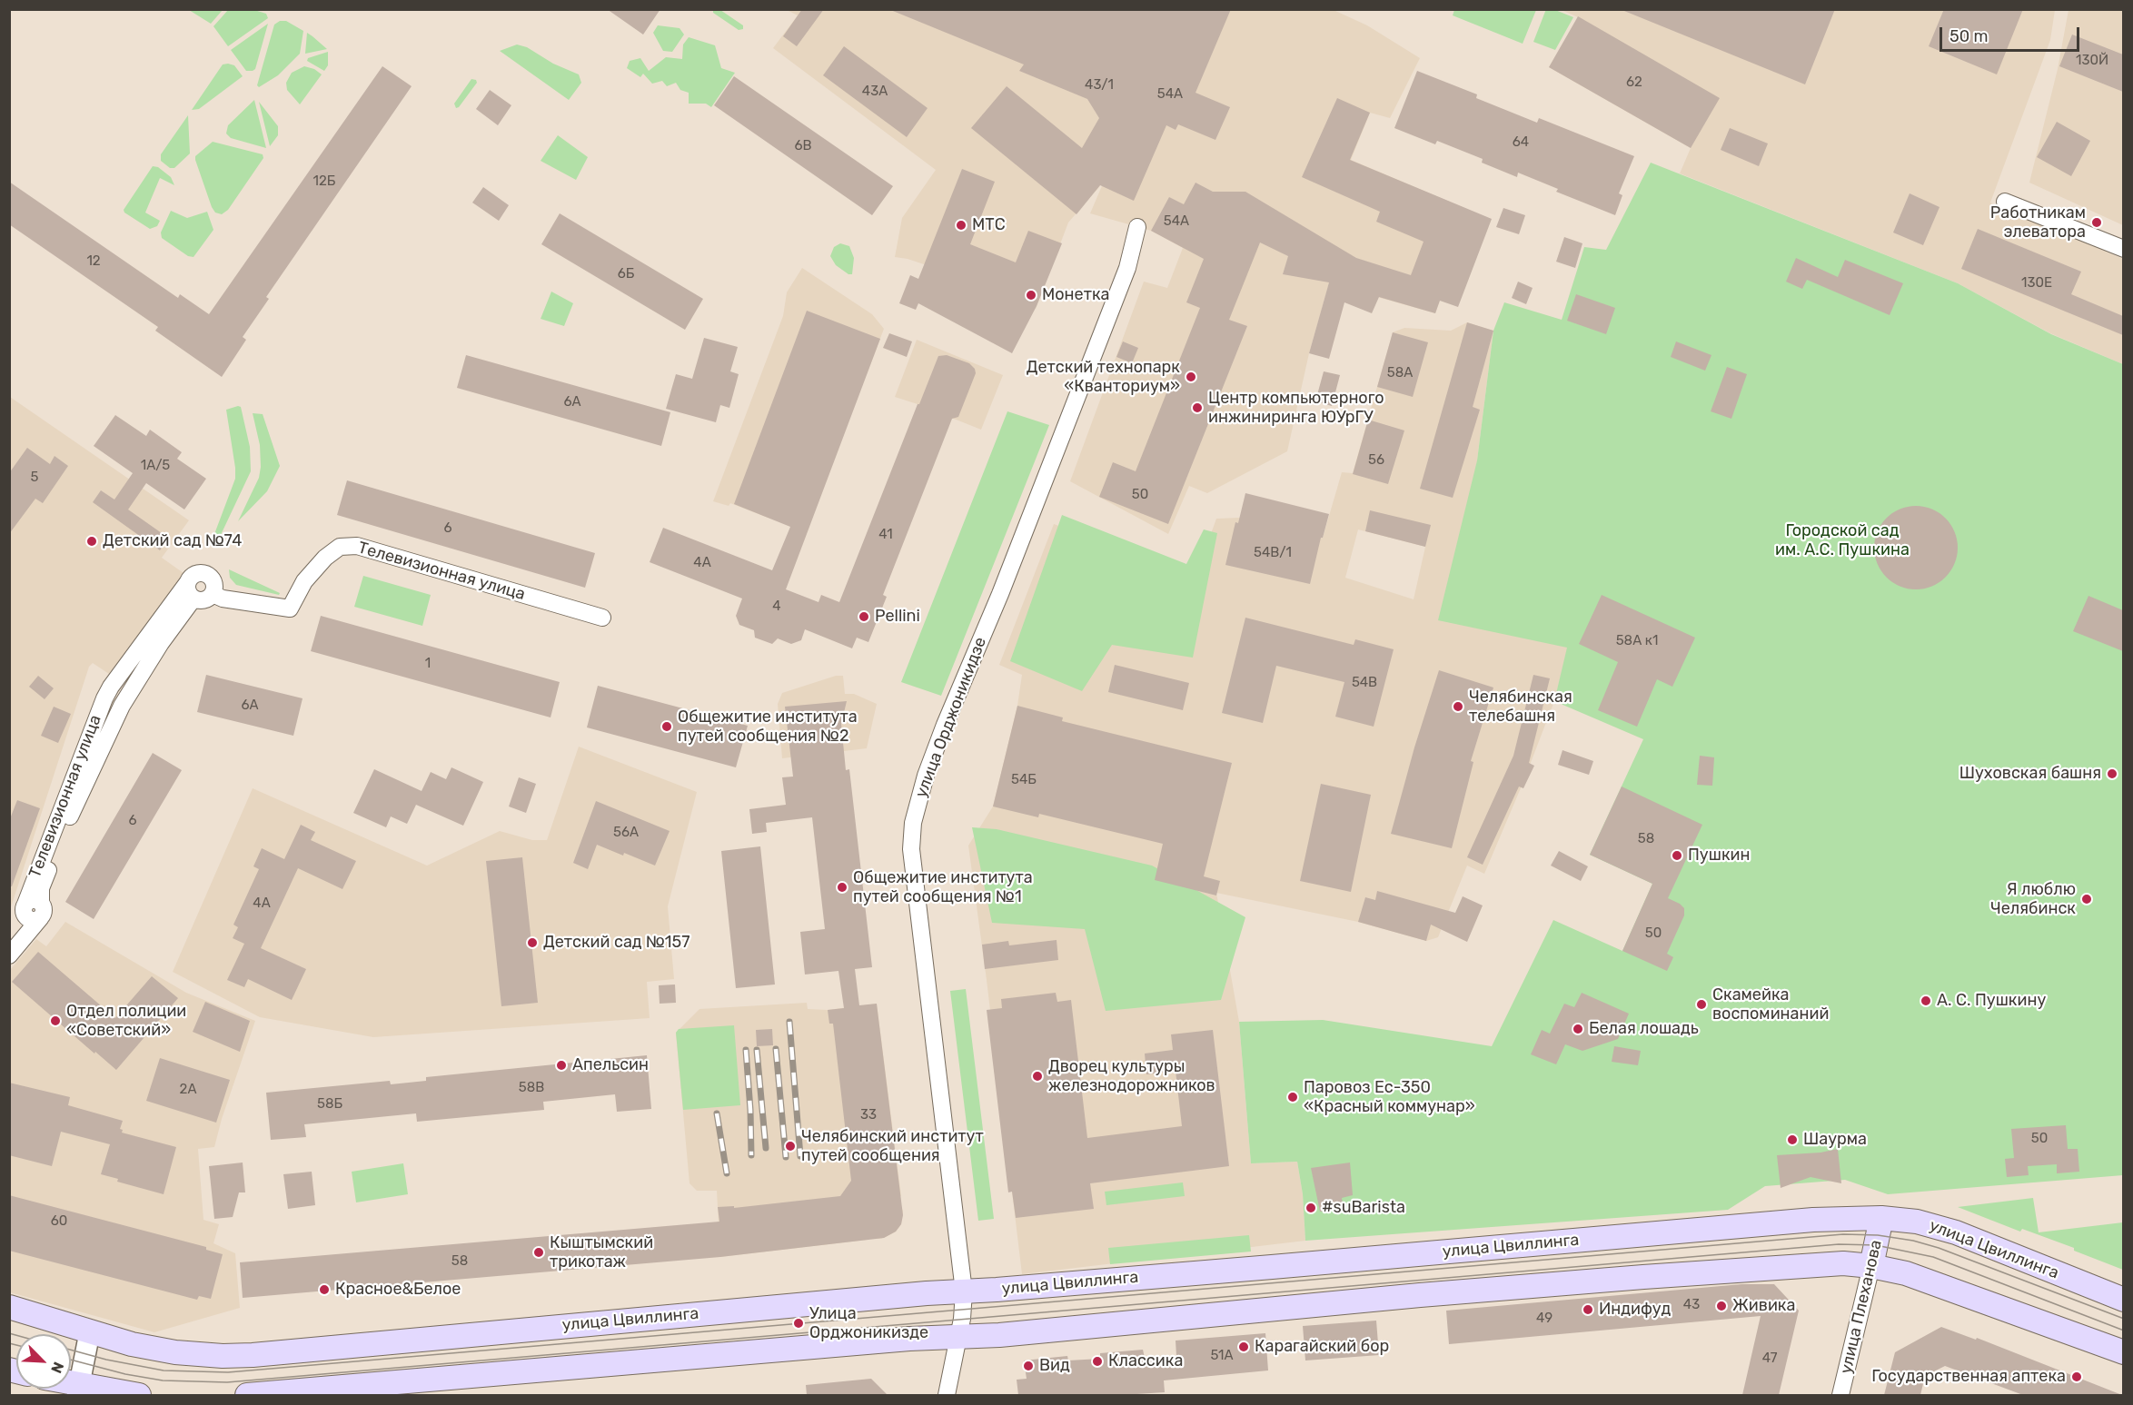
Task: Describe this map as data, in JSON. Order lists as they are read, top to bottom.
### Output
{
  "streets": {
    "main road": ["улица Цвиллинга", "улица Плеханова"],
    "street": ["Телевизионная улица", "улица Орджоникидзе"]
  },
  "crossings": [
    ["улица Орджоникидзе", "улица Цвиллинга"],
    ["улица Цвиллинга", "улица Плеханова"]
  ],
  "parks": ["Городской сад им. А.С. Пушкина"],
  "places": [
    "Работникам элеватора",
    "МТС",
    "Монетка",
    "Детский технопарк «Кванториум»",
    "Центр компьютерного инжиниринга ЮУрГУ",
    "Детский сад №74",
    "Pellini",
    "Челябинская телебашня",
    "Общежитие института путей сообщения №2",
    "Шуховская башня",
    "Пушкин",
    "Общежитие института путей сообщения №1",
    "Я люблю Челябинск",
    "Детский сад №157",
    "А. С. Пушкину",
    "Скамейка воспоминаний",
    "Отдел полиции «Советский»",
    "Белая лошадь",
    "Апельсин",
    "Дворец культуры железнодорожников",
    "Паровоз Ес-350 «Красный коммунар»",
    "Шаурма",
    "Челябинский институт путей сообщения",
    "#suBarista",
    "Кыштымский трикотаж",
    "Красное&Белое",
    "Живика",
    "Индифуд",
    "Улица Орджоникизде",
    "Карагайский бор",
    "Классика",
    "Вид",
    "Государственная аптека"
  ],
  "house_numbers": [
    "130Й",
    "62",
    "43/1",
    "43А",
    "54А",
    "64",
    "6В",
    "12Б",
    "54А",
    "12",
    "6Б",
    "130Е",
    "58А",
    "6А",
    "56",
    "1А/5",
    "5",
    "50",
    "6",
    "41",
    "54В/1",
    "4А",
    "4",
    "58А к1",
    "1",
    "54В",
    "6А",
    "54Б",
    "6",
    "56А",
    "58",
    "4А",
    "50",
    "58В",
    "2А",
    "58Б",
    "33",
    "50",
    "60",
    "58",
    "43",
    "49",
    "51А",
    "47"
  ],
  "scale_bar": "50 m",
  "north": "bottom right"
}
